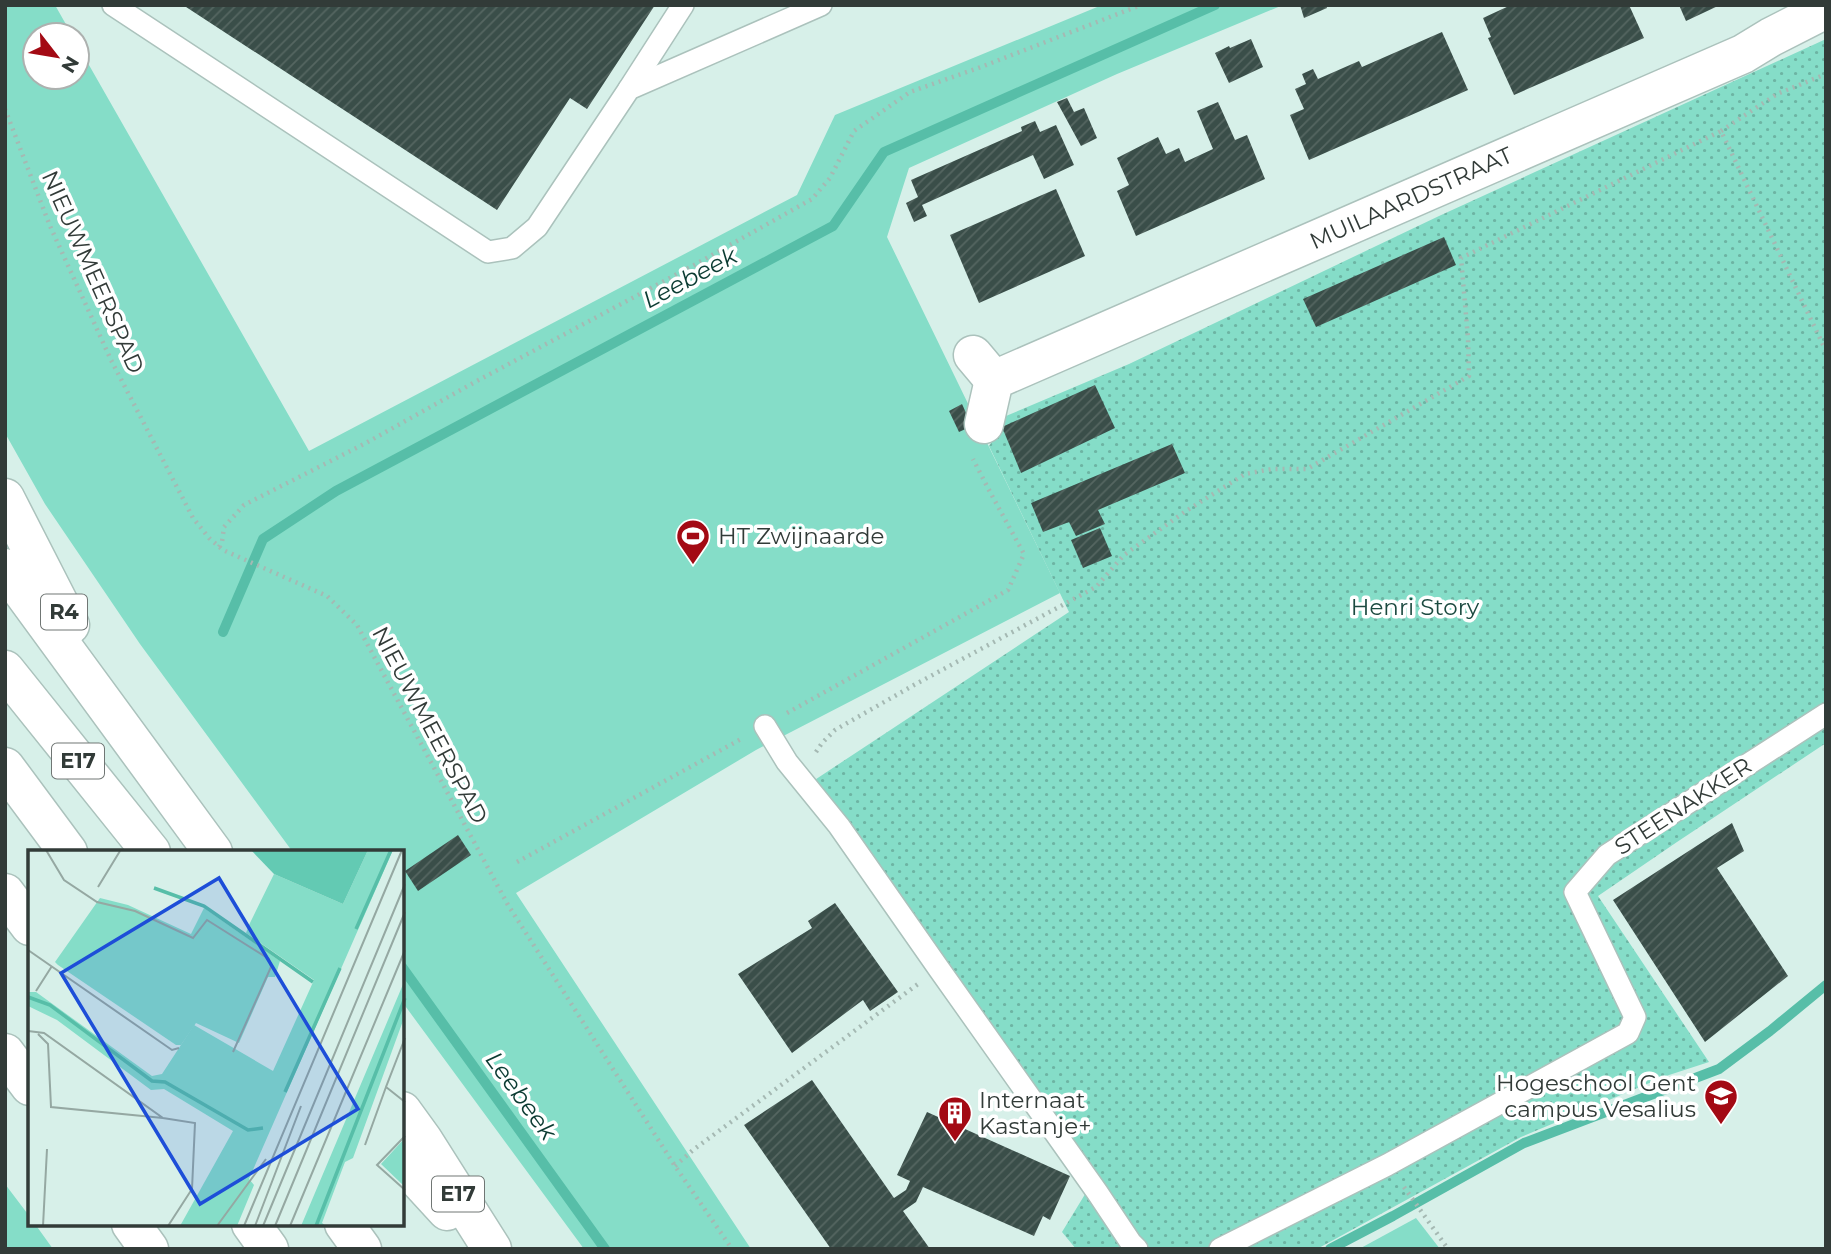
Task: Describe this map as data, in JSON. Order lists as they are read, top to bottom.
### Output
{
  "streets": {
    "main road": ["MUILAARDSTRAAT", "R4", "E17"],
    "lane": ["STEENAKKER"],
    "path": ["NIEUWMEERSPAD"]
  },
  "crossings": [
    ["R4", "E17"]
  ],
  "water": ["Leebeek"],
  "parks": ["Henri Story"],
  "places": {
    "sports": ["HT Zwijnaarde"],
    "school or university": ["Hogeschool Gent campus Vesalius"],
    "building": ["Internaat Kastanje+"]
  },
  "north": "bottom right"
}
